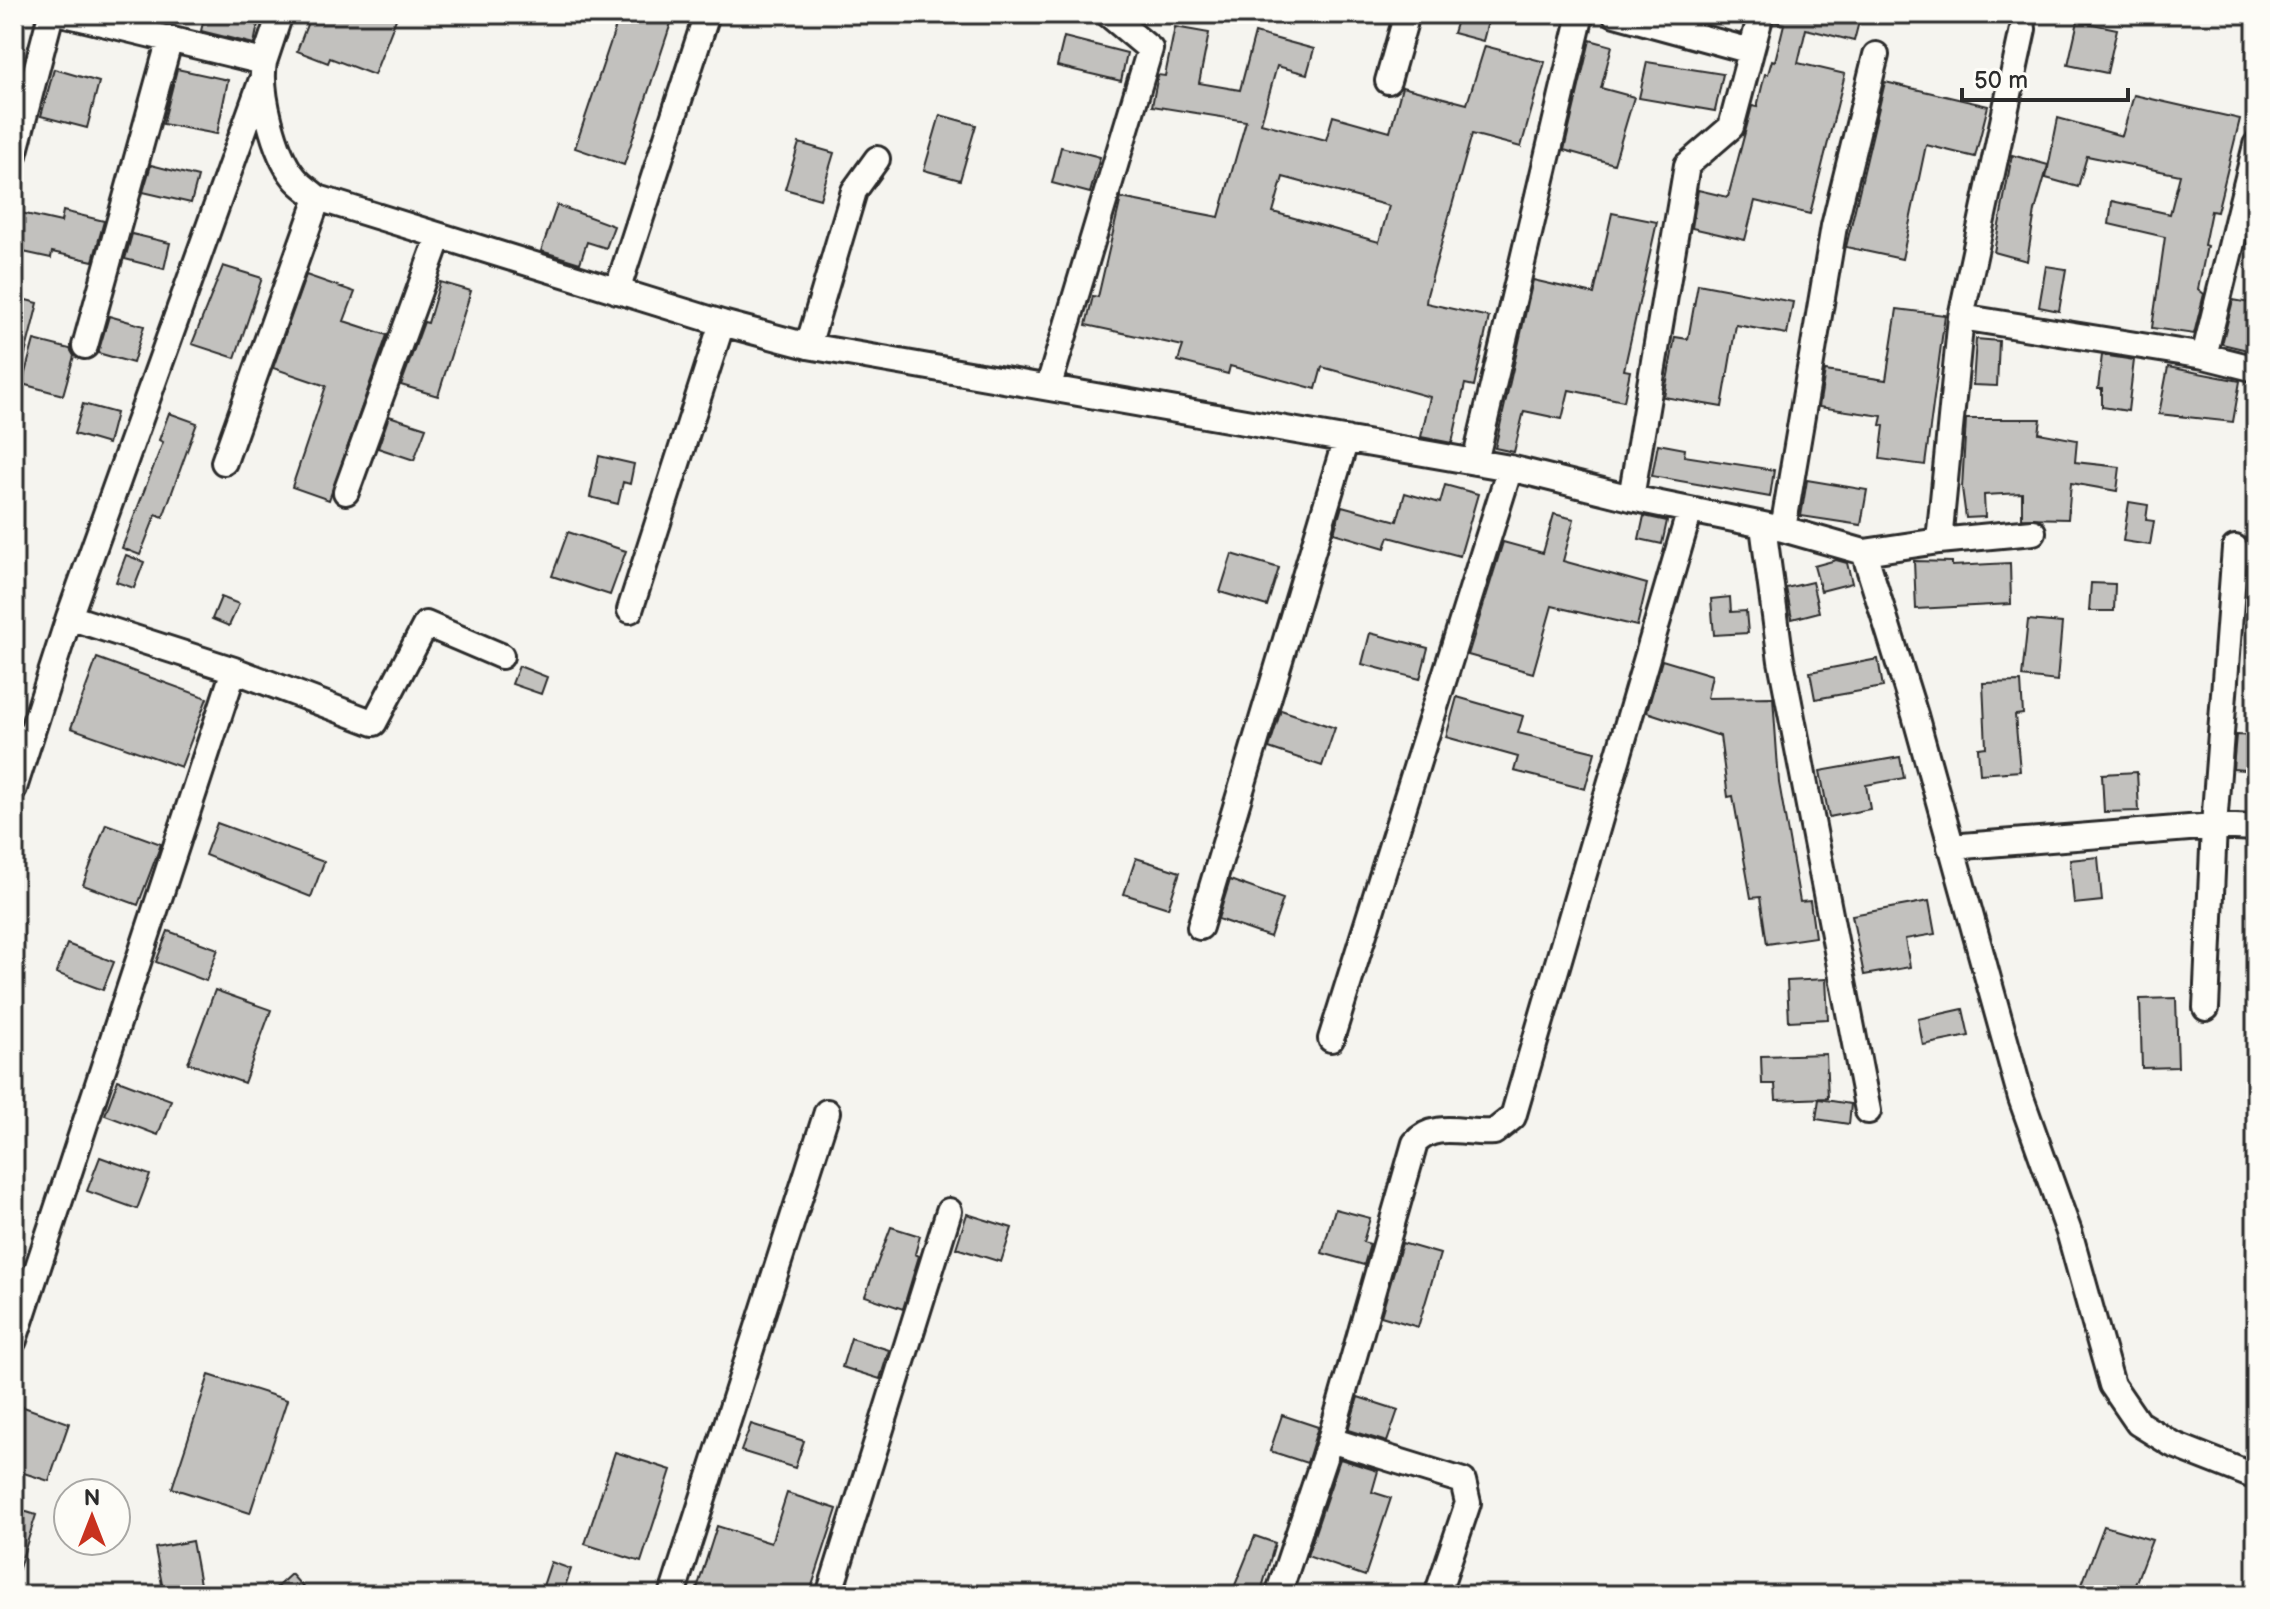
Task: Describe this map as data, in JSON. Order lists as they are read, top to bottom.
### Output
{
  "scale_bar": "50 m",
  "north": "top"
}
